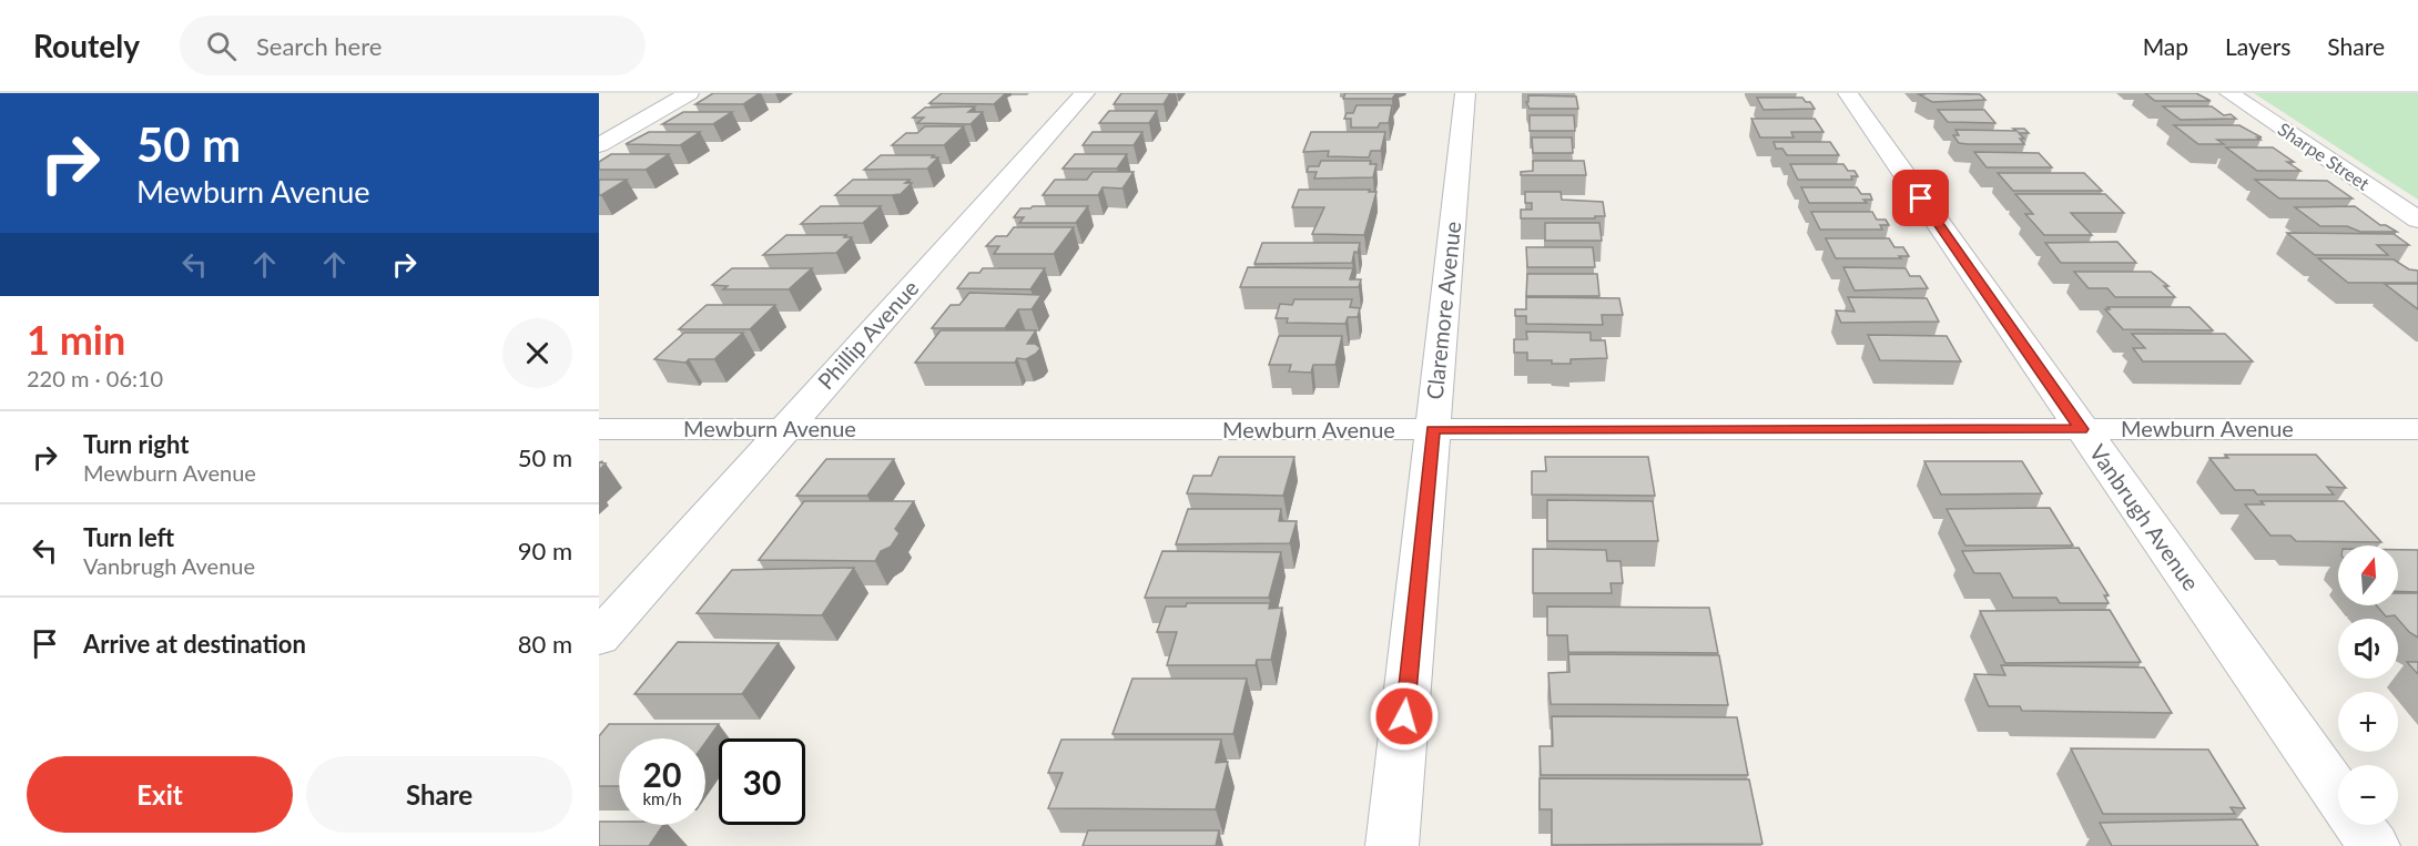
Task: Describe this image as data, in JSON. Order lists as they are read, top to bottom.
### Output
{
  "streets": {
    "street": [
      "Sharpe Street",
      "Claremore Avenue",
      "Phillip Avenue",
      "Mewburn Avenue",
      "Vanbrugh Avenue"
    ]
  },
  "crossings": [
    ["Claremore Avenue", "Mewburn Avenue"],
    ["Phillip Avenue", "Mewburn Avenue"],
    ["Mewburn Avenue", "Vanbrugh Avenue"]
  ],
  "north": "top",
  "page": {
    "header": "Routely",
    "search": "Search here",
    "nav": ["Map", "Layers", "Share"],
    "turn": ["50 m", "Mewburn Avenue"],
    "heading": ["1 min", "220 m · 06:10"],
    "list": [
      {
        "name": "Turn right",
        "note": "Mewburn Avenue",
        "value": "50 m"
      },
      {
        "name": "Turn left",
        "note": "Vanbrugh Avenue",
        "value": "90 m"
      },
      {
        "name": "Arrive at destination",
        "value": "80 m"
      }
    ],
    "map_buttons": ["+", "−"],
    "speed": "20 km/h",
    "limit": "30",
    "buttons": ["Exit", "Share"]
  }
}
